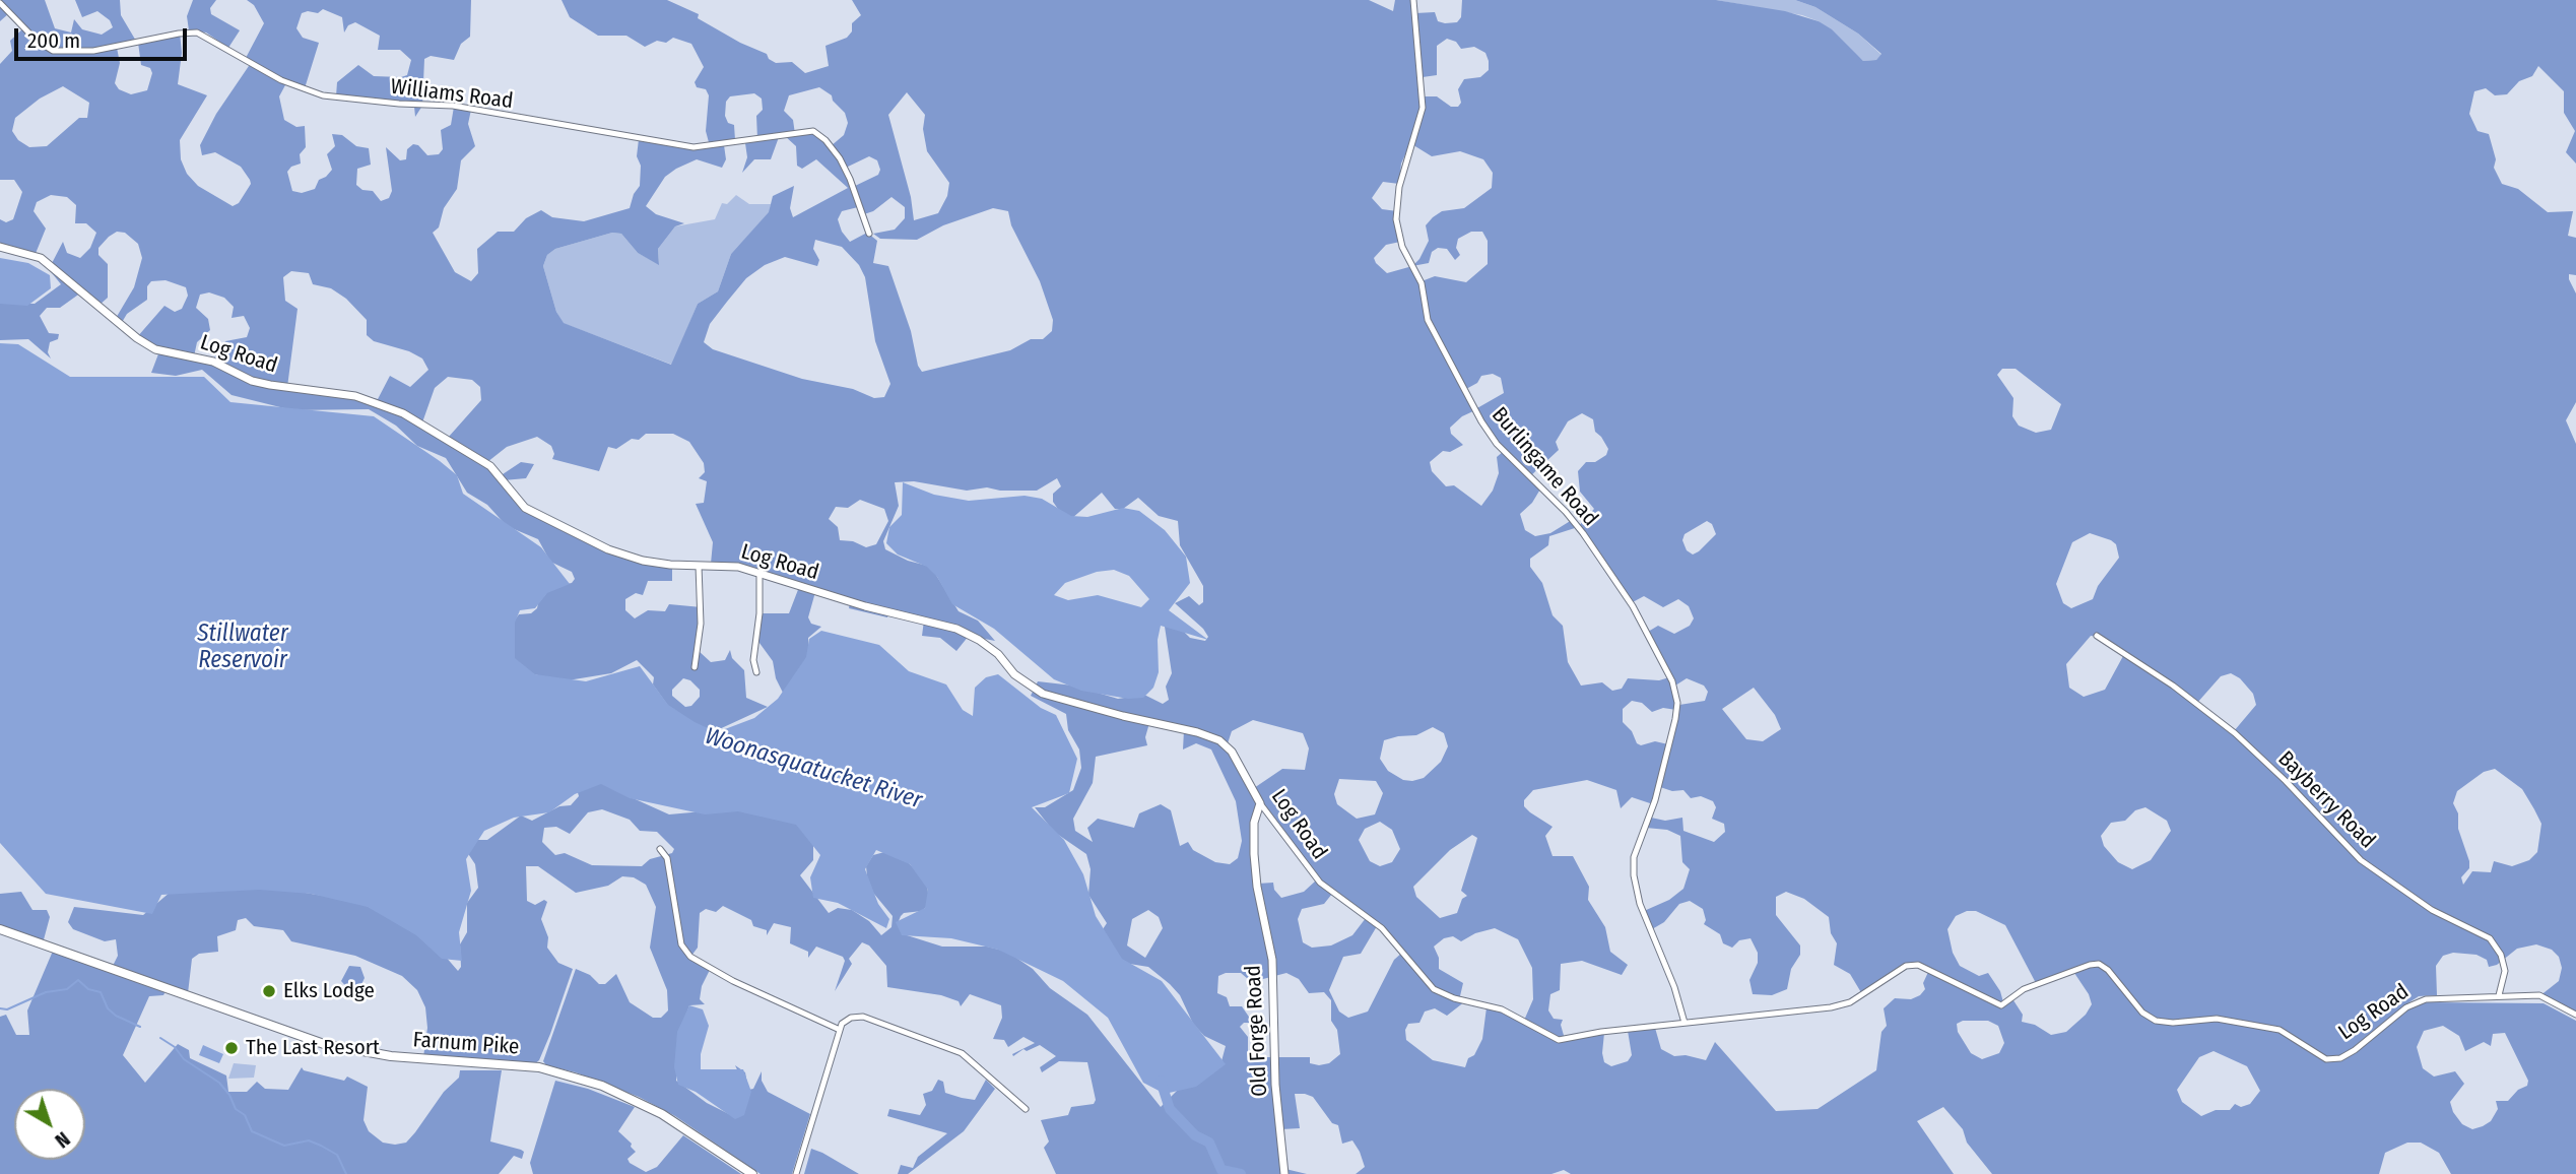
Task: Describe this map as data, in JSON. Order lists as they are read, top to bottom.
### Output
{
  "streets": {
    "main road": ["Farnum Pike"],
    "street": [
      "Williams Road",
      "Log Road",
      "Burlingame Road",
      "Bayberry Road",
      "Old Forge Road"
    ]
  },
  "crossings": [
    ["Log Road", "Burlingame Road"],
    ["Log Road", "Bayberry Road"],
    ["Log Road", "Old Forge Road"]
  ],
  "water": ["Stillwater Reservoir", "Woonasquatucket River"],
  "places": ["Elks Lodge", "The Last Resort"],
  "scale_bar": "200 m",
  "north": "bottom right"
}
